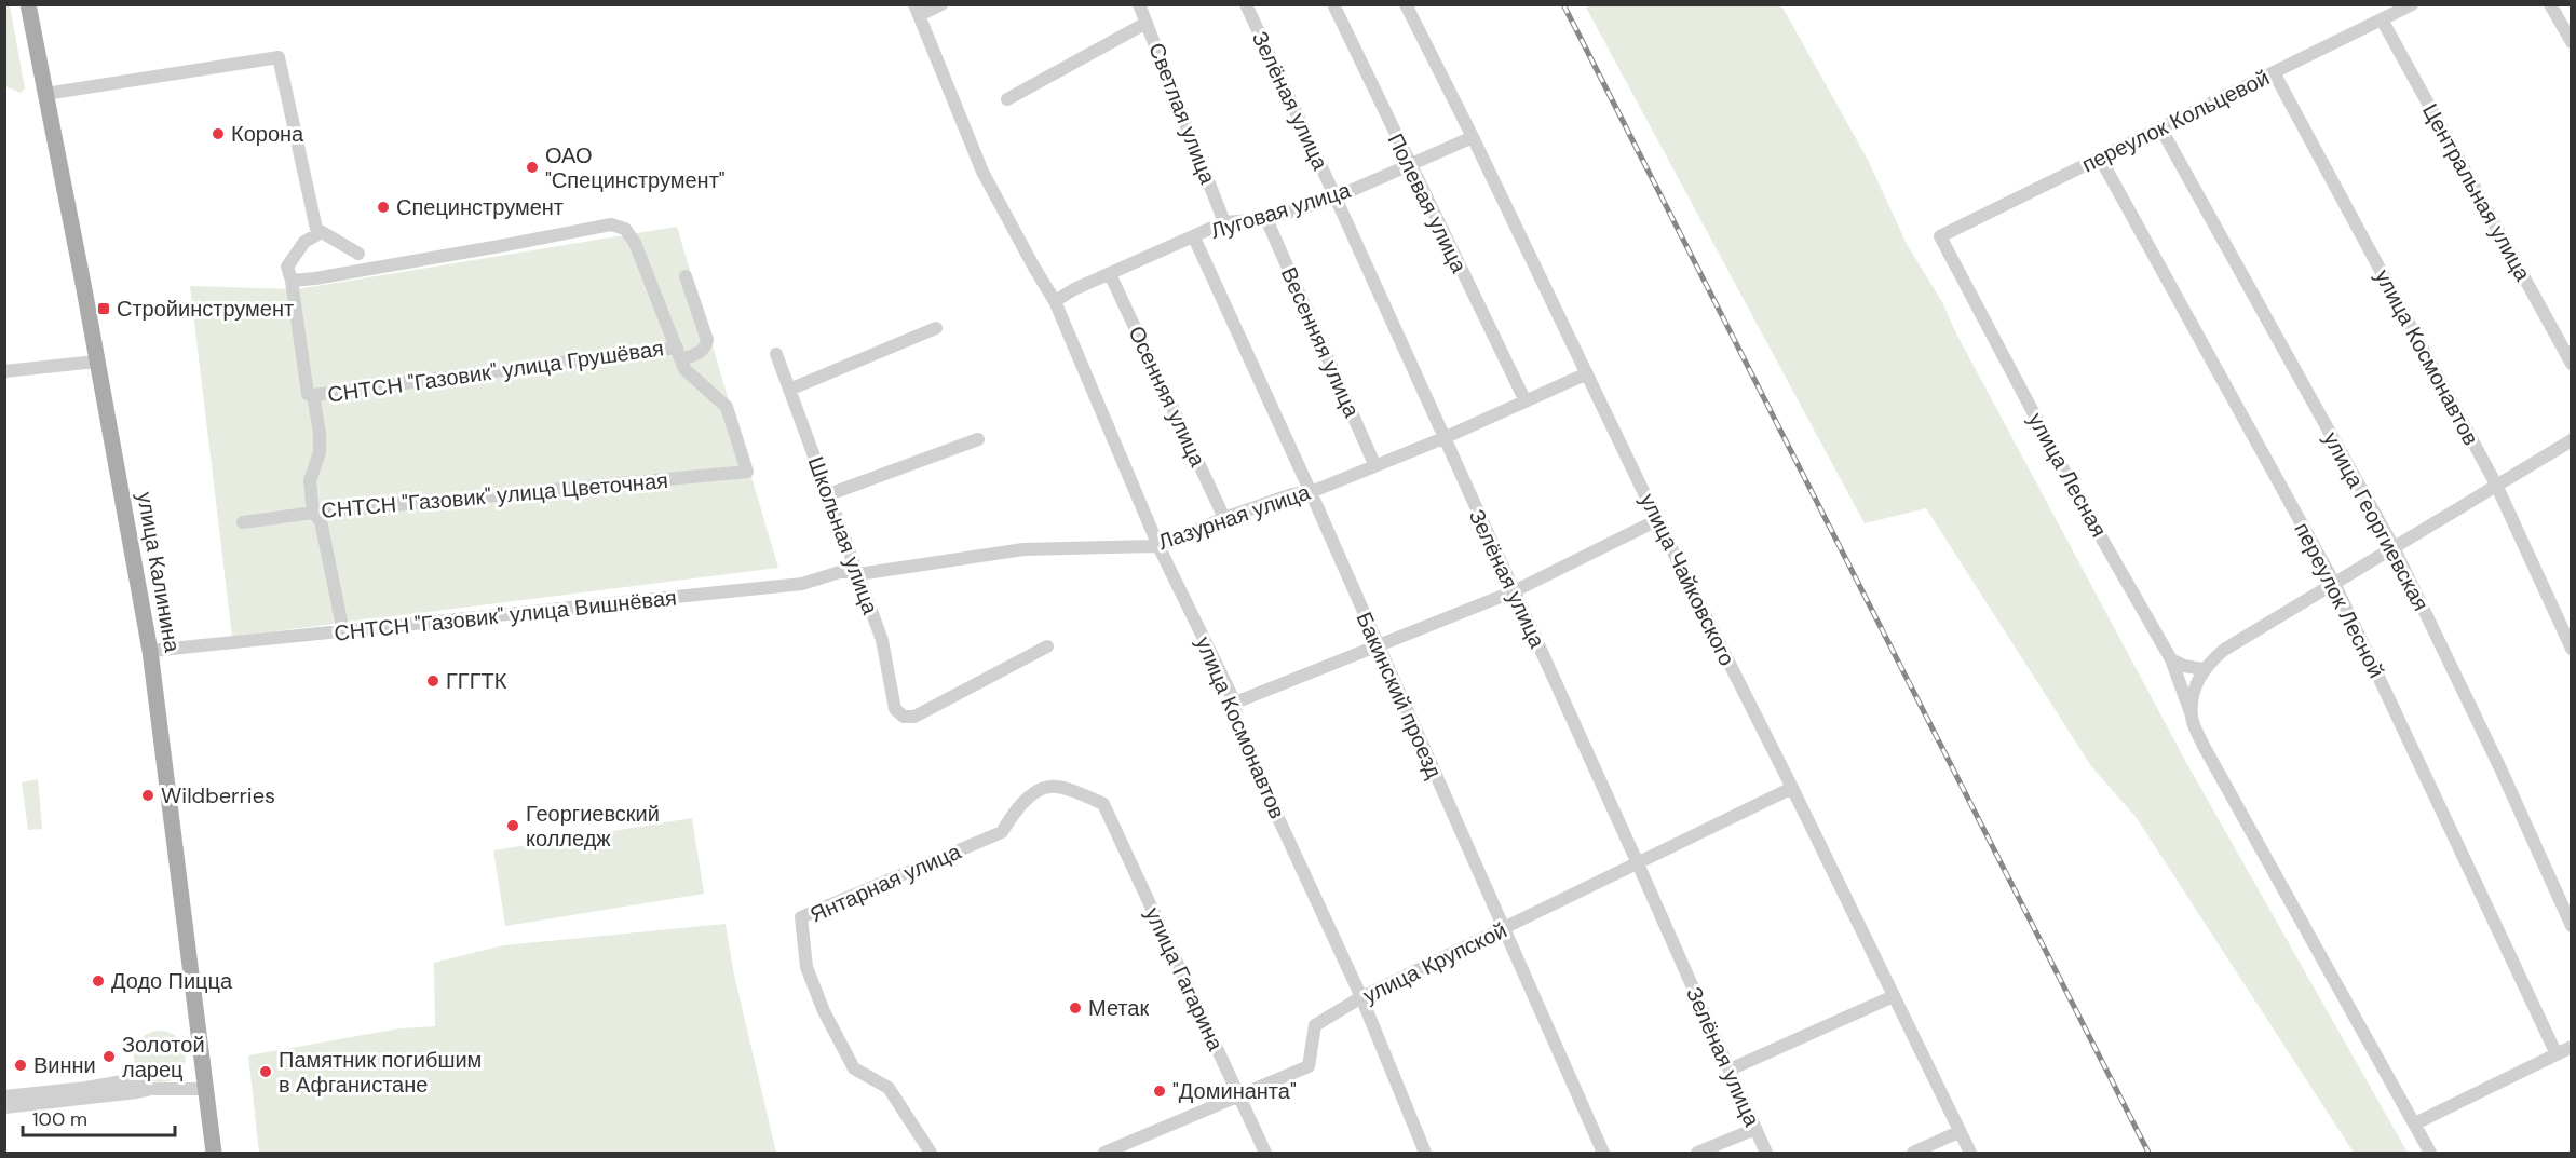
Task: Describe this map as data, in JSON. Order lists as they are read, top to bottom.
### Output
{
  "streets": {
    "main road": ["улица Калинина"],
    "street": [
      "Зелёная улица",
      "Светлая улица",
      "переулок Кольцевой",
      "Центральная улица",
      "Полевая улица",
      "Луговая улица",
      "Весенняя улица",
      "улица Космонавтов",
      "СНТСН \"Газовик\" улица Грушёвая",
      "Осенняя улица",
      "улица Лесная",
      "СНТСН \"Газовик\" улица Цветочная",
      "Лазурная улица",
      "улица Георгиевская",
      "Школьная улица",
      "улица Чайковского",
      "переулок Лесной",
      "СНТСН \"Газовик\" улица Вишнёвая",
      "Бакинский проезд",
      "Янтарная улица",
      "улица Крупской",
      "улица Гагарина"
    ]
  },
  "crossings": [
    ["Зелёная улица", "Луговая улица"],
    ["Зелёная улица", "Лазурная улица"],
    ["Зелёная улица", "улица Крупской"],
    ["Светлая улица", "Луговая улица"],
    ["переулок Кольцевой", "Центральная улица"],
    ["переулок Кольцевой", "улица Космонавтов"],
    ["переулок Кольцевой", "улица Лесная"],
    ["переулок Кольцевой", "улица Георгиевская"],
    ["переулок Кольцевой", "переулок Лесной"],
    ["Полевая улица", "Луговая улица"],
    ["Полевая улица", "Лазурная улица"],
    ["Луговая улица", "Весенняя улица"],
    ["Луговая улица", "улица Космонавтов"],
    ["Луговая улица", "Осенняя улица"],
    ["Луговая улица", "улица Чайковского"],
    ["Луговая улица", "Бакинский проезд"],
    ["Весенняя улица", "Лазурная улица"],
    ["улица Космонавтов", "Лазурная улица"],
    ["улица Космонавтов", "улица Крупской"],
    ["СНТСН \"Газовик\" улица Грушёвая", "СНТСН \"Газовик\" улица Цветочная"],
    ["Осенняя улица", "Лазурная улица"],
    ["Лазурная улица", "Школьная улица"],
    ["Лазурная улица", "улица Чайковского"],
    ["Лазурная улица", "СНТСН \"Газовик\" улица Вишнёвая"],
    ["Лазурная улица", "Бакинский проезд"],
    ["Школьная улица", "СНТСН \"Газовик\" улица Вишнёвая"],
    ["улица Калинина", "СНТСН \"Газовик\" улица Вишнёвая"],
    ["улица Чайковского", "улица Крупской"],
    ["Бакинский проезд", "улица Крупской"],
    ["Янтарная улица", "улица Гагарина"],
    ["улица Крупской", "улица Гагарина"]
  ],
  "places": {
    "other": [
      "Корона",
      "ОАО \"Специнструмент\"",
      "Специнструмент",
      "ГГГТК",
      "Wildberries",
      "Георгиевский колледж",
      "Додо Пицца",
      "Метак",
      "Золотой ларец",
      "Винни",
      "Памятник погибшим в Афганистане",
      "\"Доминанта\""
    ],
    "transit": ["Стройинструмент"]
  },
  "scale_bar": "100 m"
}
